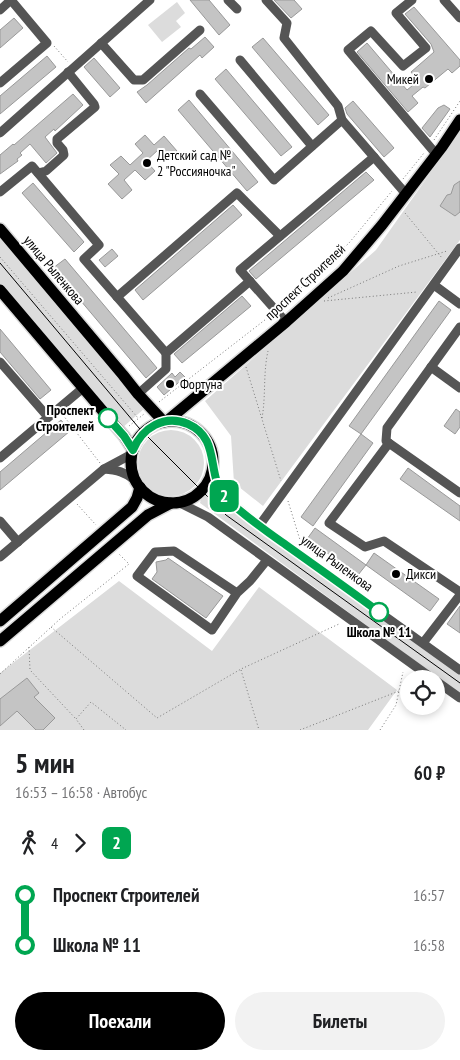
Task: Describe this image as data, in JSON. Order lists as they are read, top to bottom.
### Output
{
  "streets": {
    "main road": ["улица Рыленкова", "проспект Строителей"]
  },
  "crossings": [
    ["улица Рыленкова", "проспект Строителей"]
  ],
  "places": [
    "Микей",
    "Детский сад № 2 \"Россияночка\"",
    "Фортуна",
    "Проспект Строителей",
    "Дикси",
    "Школа № 11"
  ],
  "lines": ["bus line 2"],
  "page": {
    "on_map": "2",
    "heading": ["5 мин", "16:53 – 16:58 · Автобус", "60 ₽"],
    "legs": ["4", "2"],
    "list": [
      {
        "name": "Проспект Строителей",
        "value": "16:57"
      },
      {
        "name": "Школа № 11",
        "value": "16:58"
      }
    ],
    "buttons": ["Поехали", "Билеты"]
  }
}
